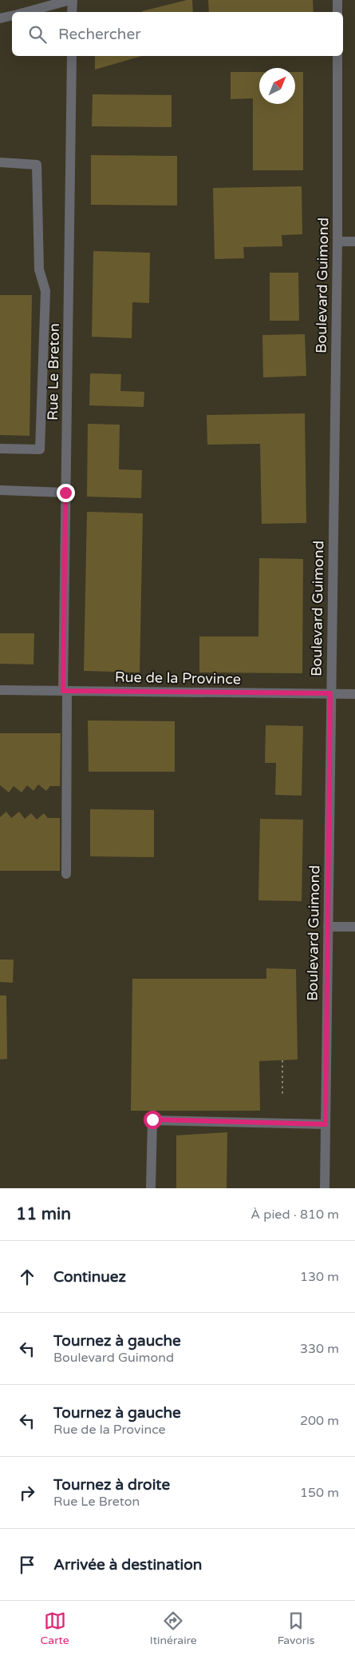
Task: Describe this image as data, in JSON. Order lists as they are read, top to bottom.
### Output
{
  "streets": {
    "street": ["Boulevard Guimond", "Rue Le Breton", "Rue de la Province"]
  },
  "crossings": [
    ["Boulevard Guimond", "Rue de la Province"],
    ["Rue Le Breton", "Rue de la Province"]
  ],
  "north": "top right",
  "page": {
    "search": "Rechercher",
    "heading": ["11 min", "À pied · 810 m"],
    "list": [
      ["Continuez", "130 m"],
      ["Tournez à gauche", "Boulevard Guimond", "330 m"],
      ["Tournez à gauche", "Rue de la Province", "200 m"],
      ["Tournez à droite", "Rue Le Breton", "150 m"],
      "Arrivée à destination"
    ],
    "nav": ["Carte", "Itinéraire", "Favoris"]
  }
}
